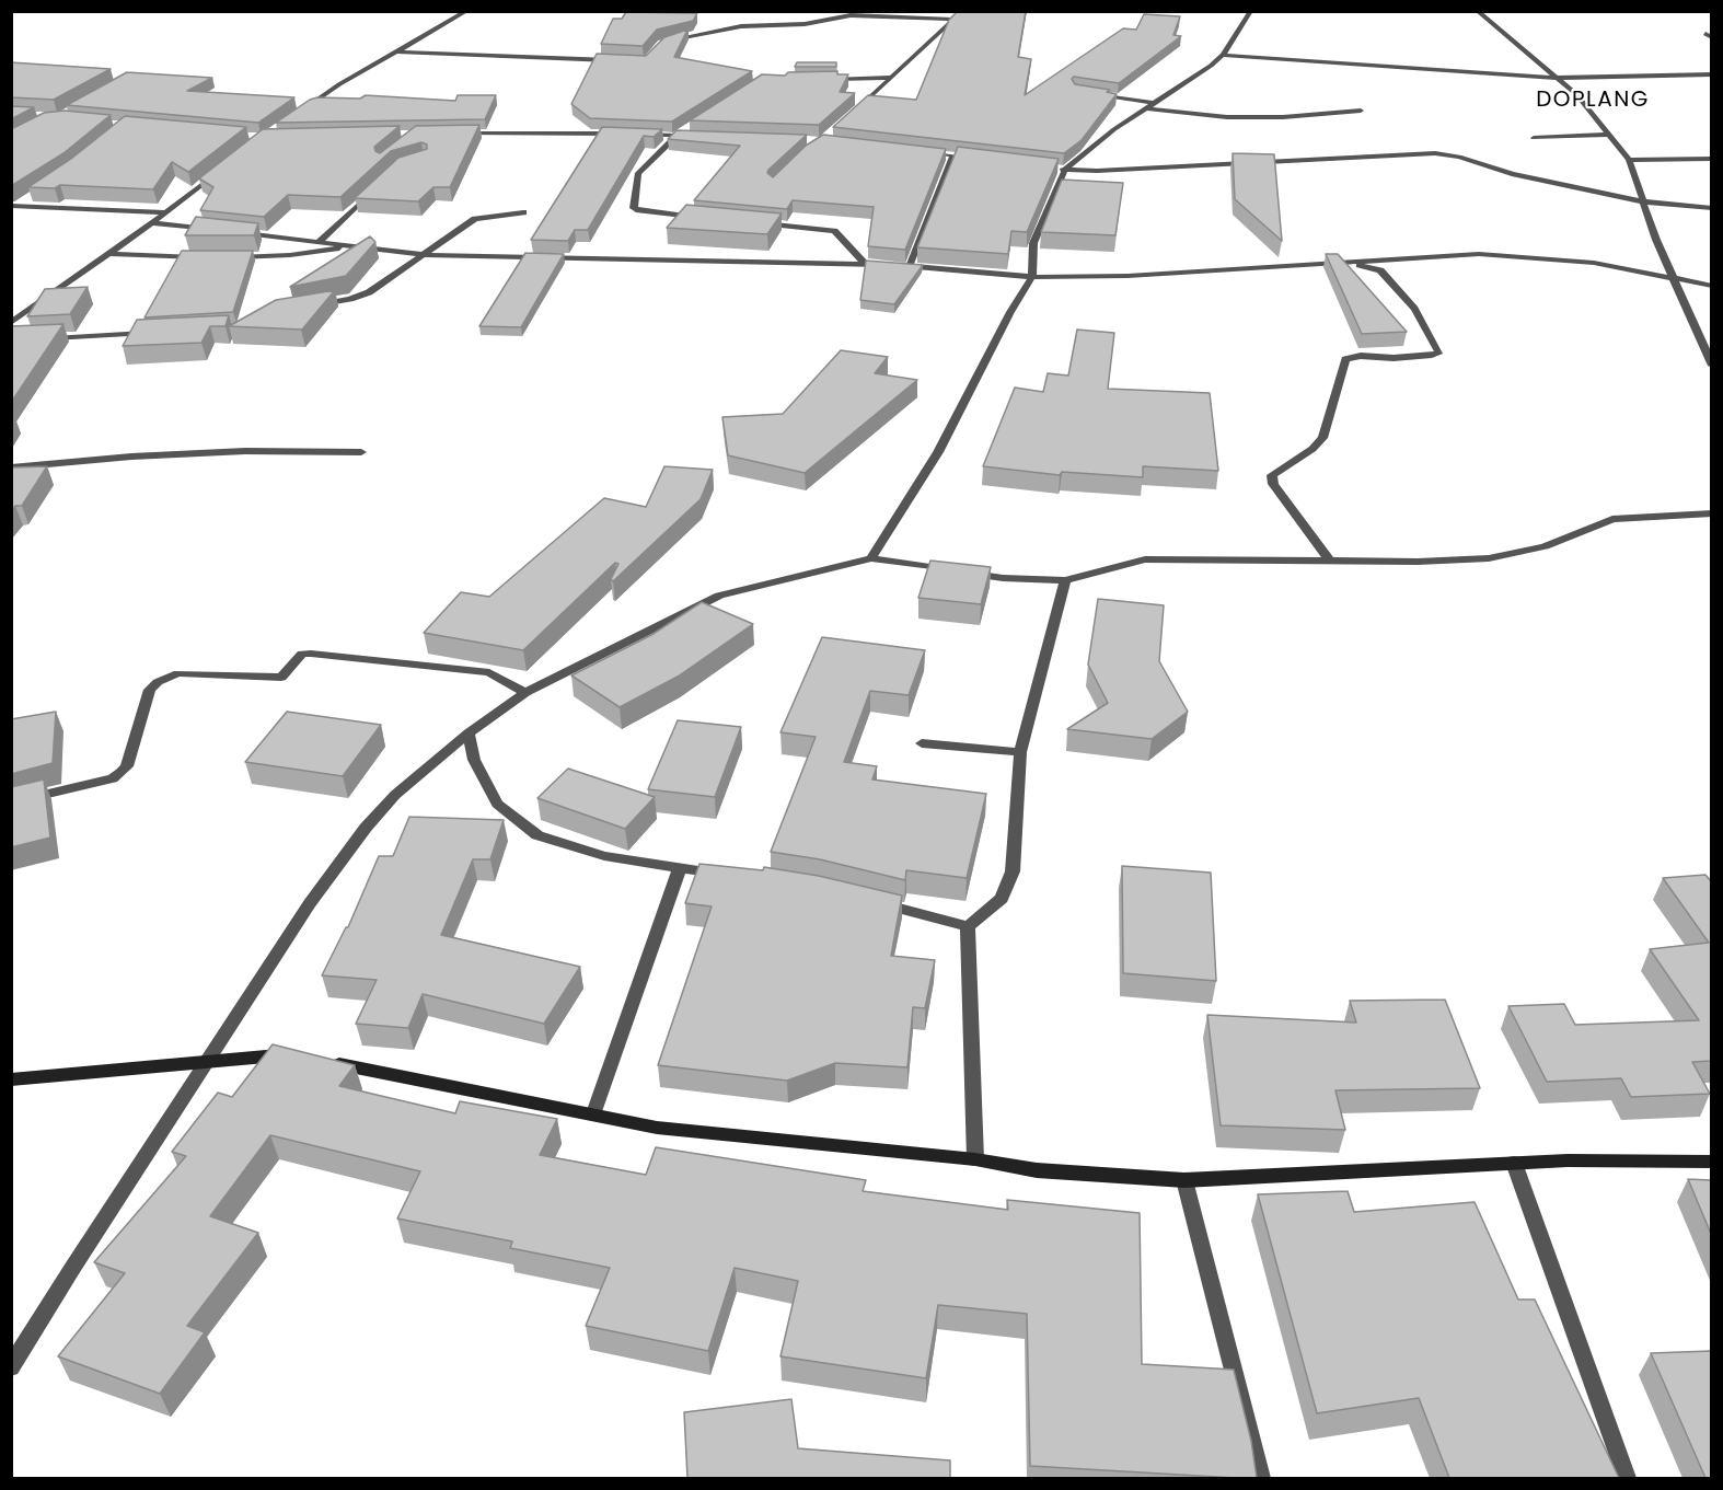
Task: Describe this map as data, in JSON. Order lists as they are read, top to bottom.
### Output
{
  "districts": ["DOPLANG"]
}
